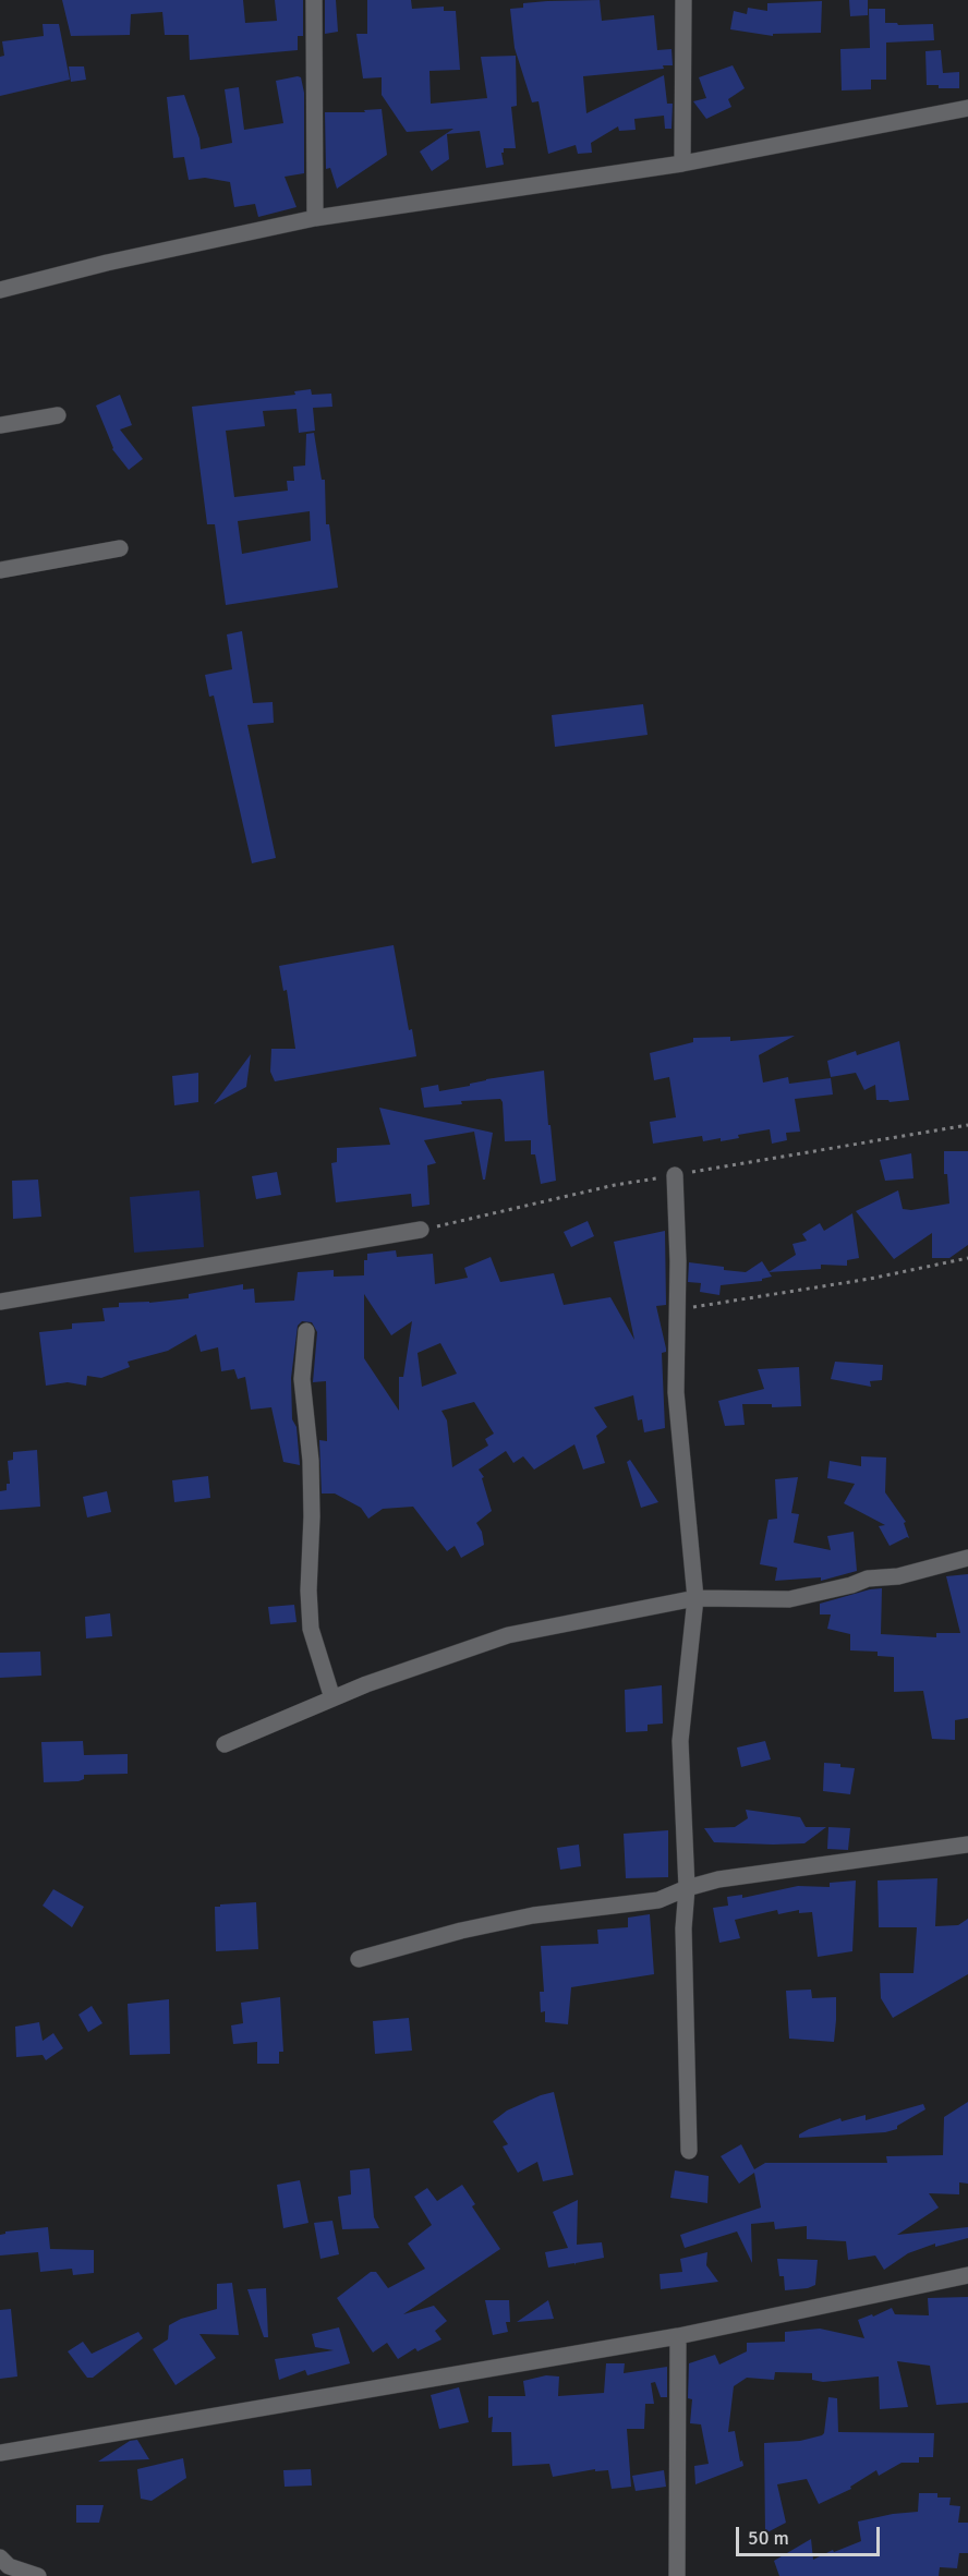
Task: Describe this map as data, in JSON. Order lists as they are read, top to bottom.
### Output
{
  "scale_bar": "50 m"
}
